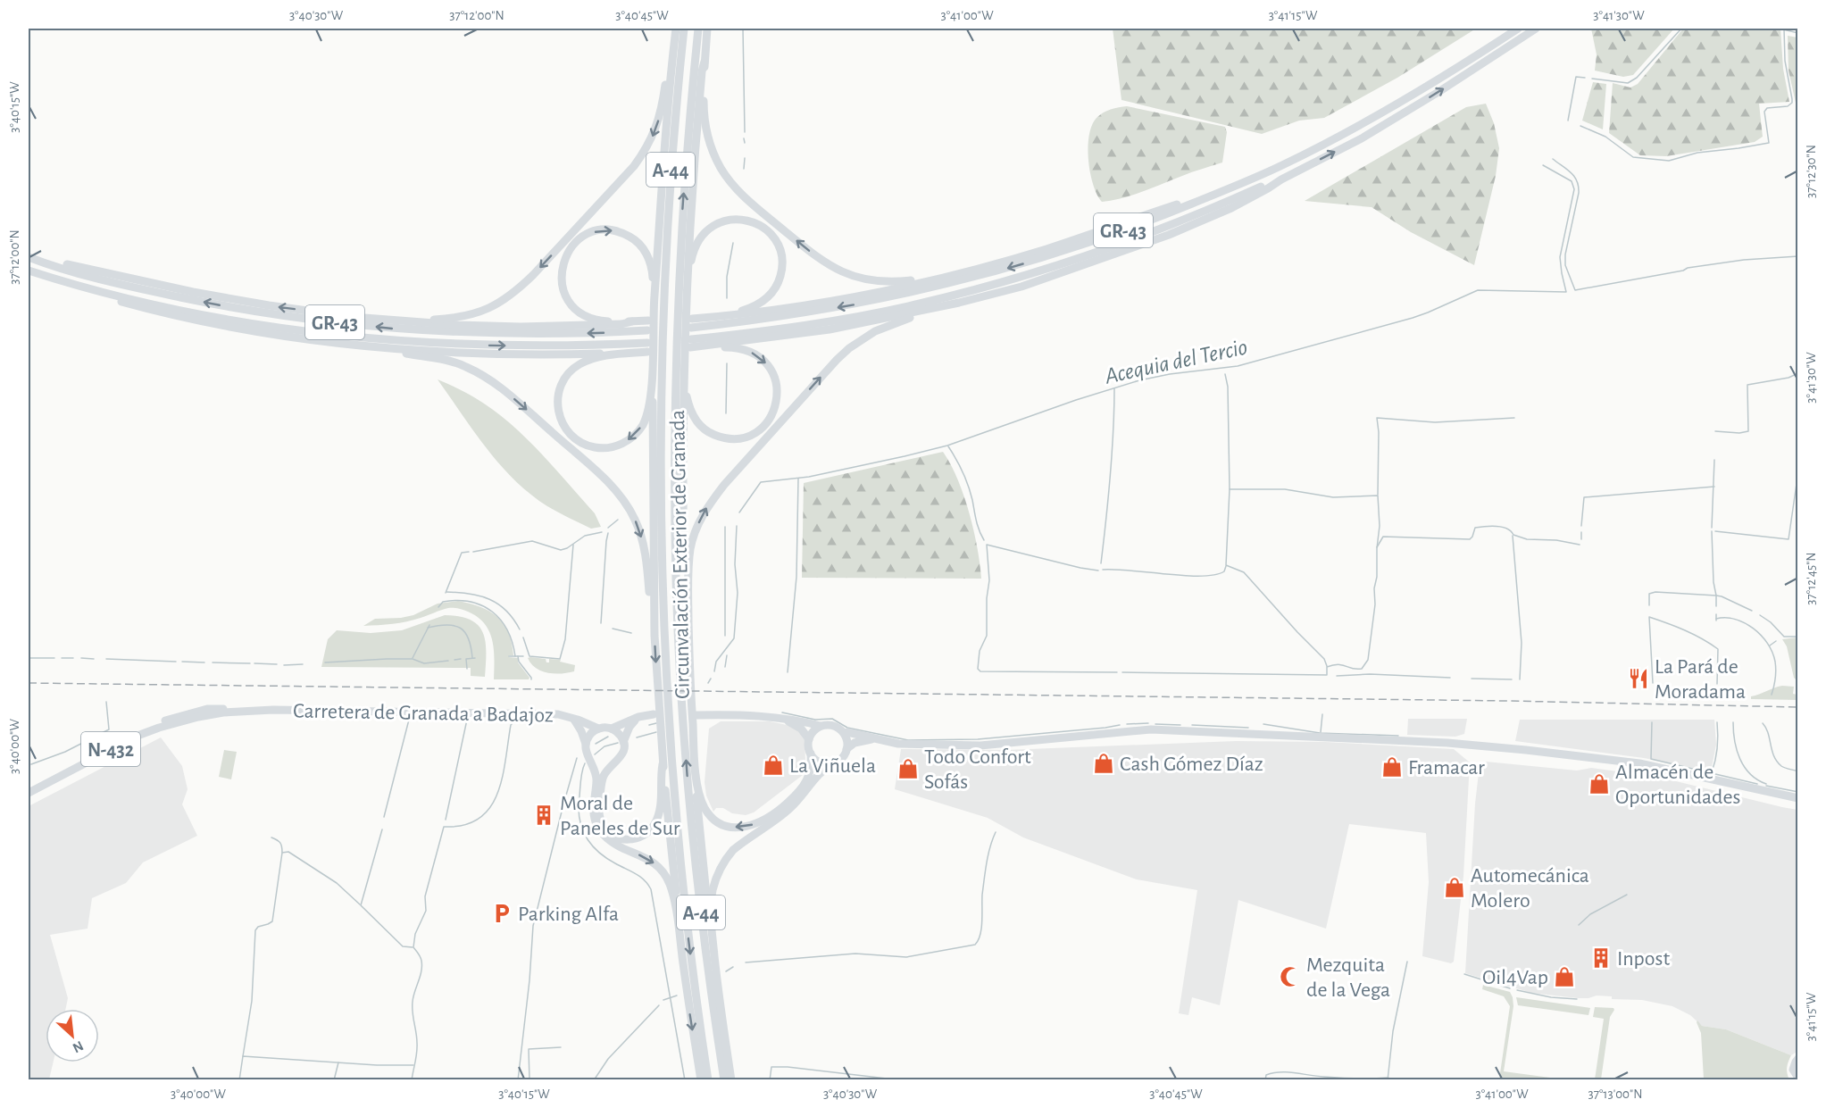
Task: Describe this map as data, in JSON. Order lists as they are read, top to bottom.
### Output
{
  "streets": {
    "highway": [
      "A-44",
      "GR-43",
      "Circunvalación Exterior de Granada",
      "Carretera de Granada a Badajoz",
      "N-432"
    ]
  },
  "crossings": [
    ["Carretera de Granada a Badajoz", "N-432"]
  ],
  "water": ["Acequia del Tercio"],
  "places": {
    "restaurant": ["La Pará de Moradama"],
    "shop": [
      "Cash Gómez Díaz",
      "La Viñuela",
      "Framacar",
      "Todo Confort Sofás",
      "Almacén de Oportunidades",
      "Automecánica Molero",
      "Oil4Vap"
    ],
    "building": ["Moral de Paneles de Sur", "Inpost"],
    "parking": ["Parking Alfa"],
    "mosque": ["Mezquita de la Vega"]
  },
  "north": "bottom right",
  "coordinates": [
    "3°40'30\"W",
    "37°12'00\"N",
    "3°40'45\"W",
    "3°41'00\"W",
    "3°41'15\"W",
    "3°41'30\"W",
    "3°40'15\"W",
    "37°12'30\"N",
    "37°12'45\"N",
    "3°40'00\"W",
    "37°13'00\"N"
  ]
}
